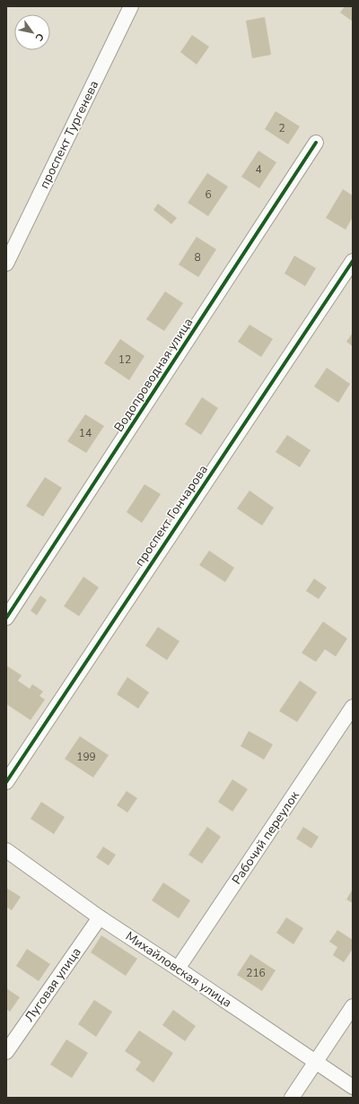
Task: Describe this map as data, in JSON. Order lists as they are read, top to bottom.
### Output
{
  "streets": {
    "street": [
      "проспект Тургенева",
      "Водопроводная улица",
      "проспект Гончарова",
      "Рабочий переулок",
      "Михайловская улица",
      "Луговая улица"
    ]
  },
  "crossings": [
    ["Рабочий переулок", "Михайловская улица"],
    ["Михайловская улица", "Луговая улица"]
  ],
  "house_numbers": [
    "2",
    "4",
    "6",
    "8",
    "12",
    "14",
    "199",
    "216"
  ],
  "north": "bottom right"
}
